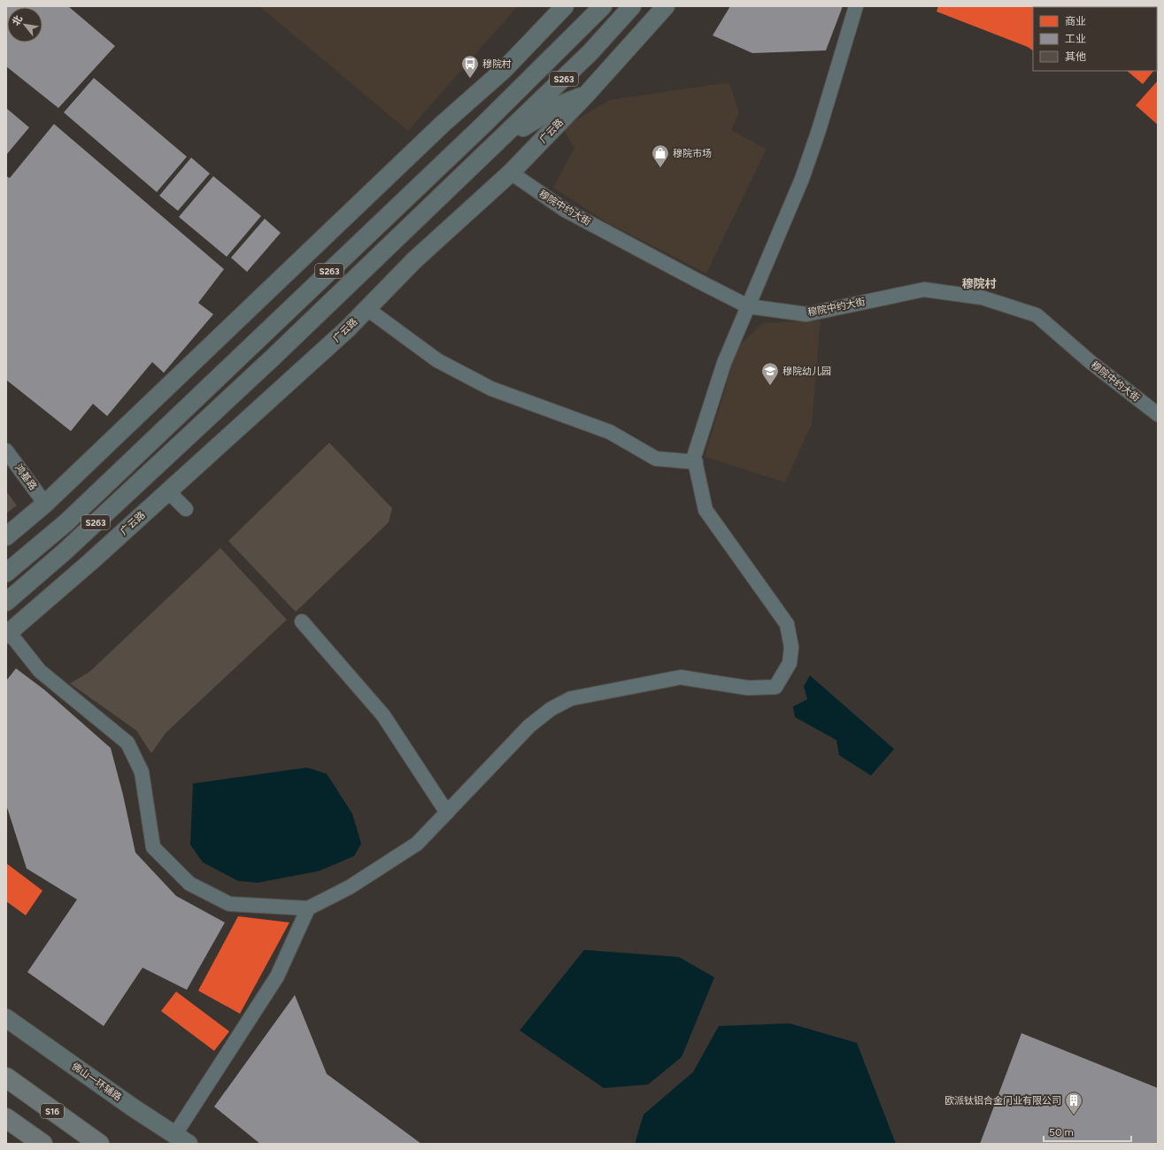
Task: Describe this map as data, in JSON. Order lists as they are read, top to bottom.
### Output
{
  "streets": {
    "highway": ["S16"],
    "main road": ["S263", "广云路", "佛山一环辅路"],
    "street": ["穆院中约大街", "鸿基路"]
  },
  "crossings": [
    ["S263", "鸿基路"],
    ["广云路", "穆院中约大街"]
  ],
  "districts": ["穆院村"],
  "places": {
    "bus stop": ["穆院村"],
    "shop": ["穆院市场"],
    "school or university": ["穆院幼儿园"],
    "building": ["欧派钛铝合金门业有限公司"]
  },
  "legend": ["商业", "工业", "其他"],
  "scale_bar": "50 m",
  "north": "top left"
}
